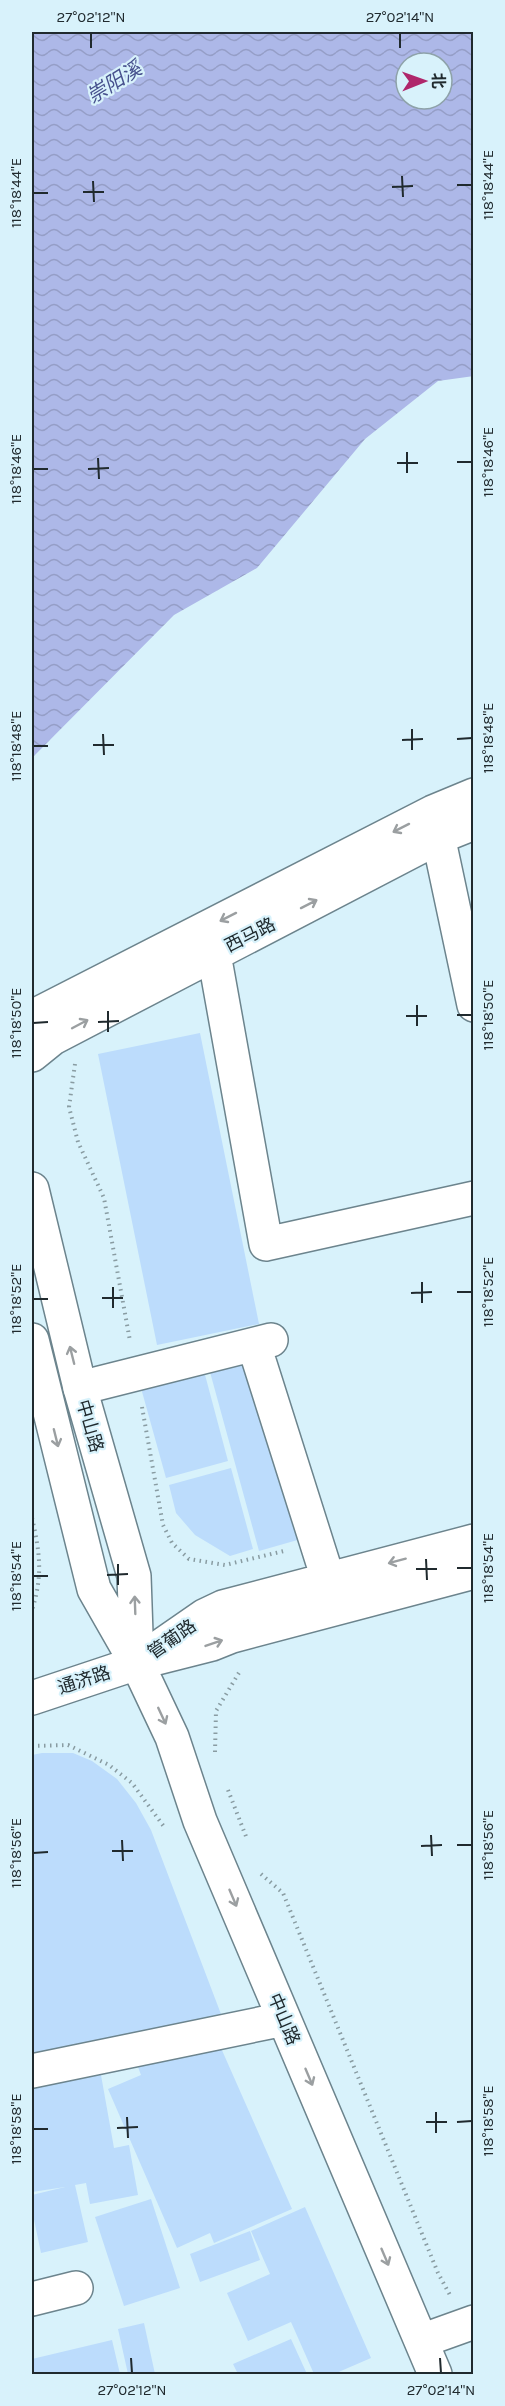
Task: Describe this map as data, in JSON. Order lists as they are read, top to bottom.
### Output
{
  "streets": {
    "street": [
      "西马路",
      "中山路",
      "管葡路",
      "通济路"
    ]
  },
  "crossings": [
    ["中山路", "管葡路"],
    ["中山路", "通济路"],
    ["管葡路", "通济路"]
  ],
  "water": ["崇阳溪"],
  "north": "right",
  "coordinates": [
    "27°02'12\"N",
    "27°02'14\"N",
    "118°18'44\"E",
    "118°18'46\"E",
    "118°18'48\"E",
    "118°18'50\"E",
    "118°18'52\"E",
    "118°18'54\"E",
    "118°18'56\"E",
    "118°18'58\"E"
  ]
}
